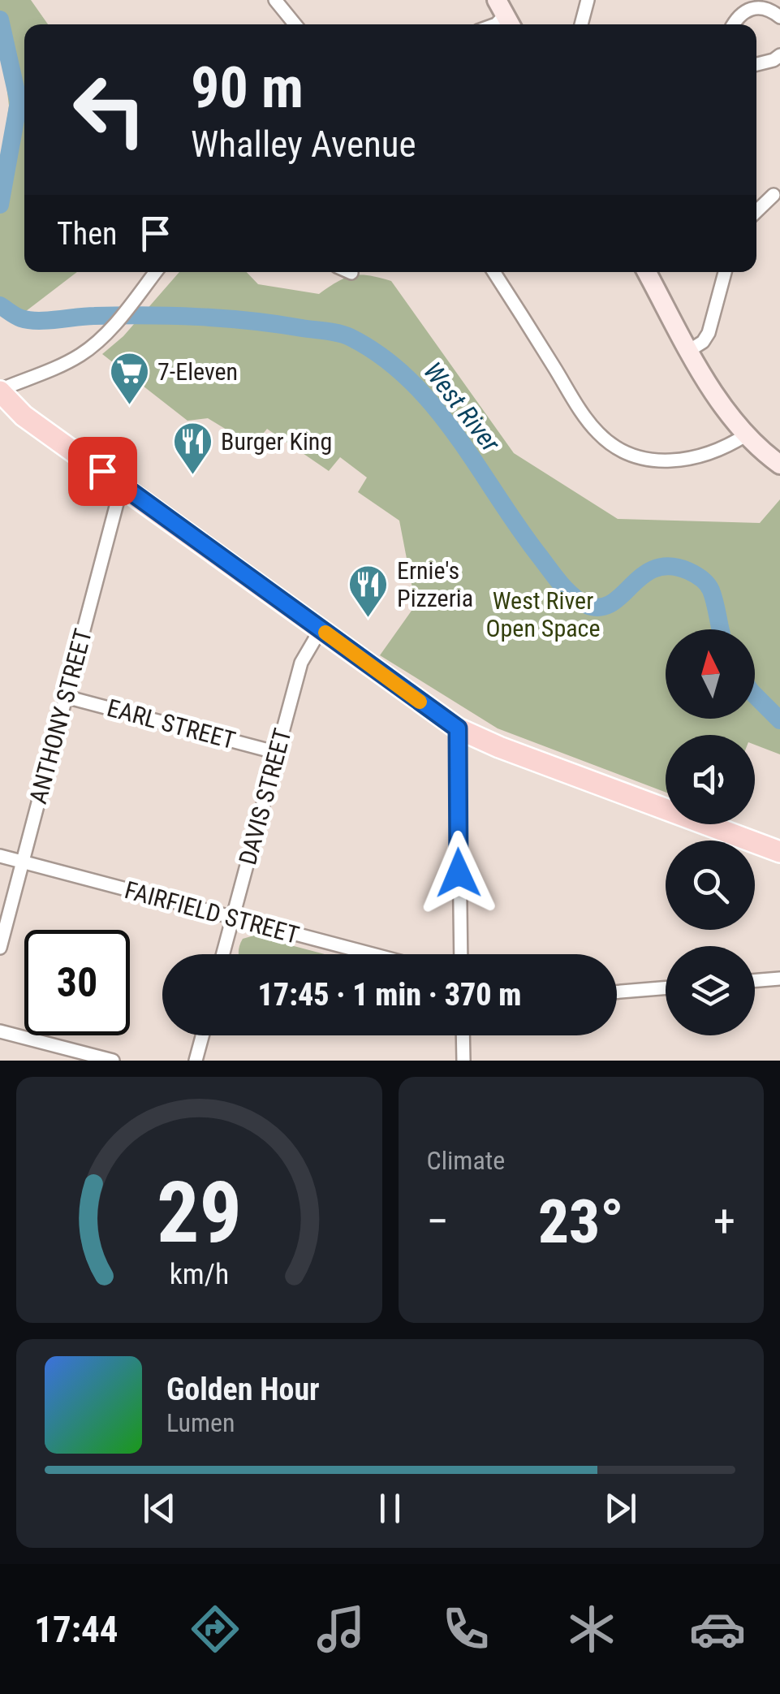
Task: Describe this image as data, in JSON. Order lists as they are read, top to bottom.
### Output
{
  "streets": {
    "street": [
      "ANTHONY STREET",
      "EARL STREET",
      "DAVIS STREET",
      "FAIRFIELD STREET"
    ]
  },
  "crossings": [
    ["ANTHONY STREET", "EARL STREET"],
    ["ANTHONY STREET", "FAIRFIELD STREET"],
    ["EARL STREET", "DAVIS STREET"],
    ["DAVIS STREET", "FAIRFIELD STREET"]
  ],
  "water": ["West River"],
  "parks": ["West River Open Space"],
  "places": {
    "supermarket": ["7-Eleven"],
    "restaurant": ["Burger King", "Ernie's Pizzeria"]
  },
  "north": "top",
  "page": {
    "turn": ["90 m", "Whalley Avenue"],
    "then": "Then",
    "limit": "30",
    "trip": "17:45 · 1 min · 370 m",
    "tile": "Climate",
    "heat": ["−", "23°", "+"],
    "song": ["Golden Hour", "Lumen"],
    "tabs": "17:44",
    "gauge": ["29", "km/h"]
  }
}
